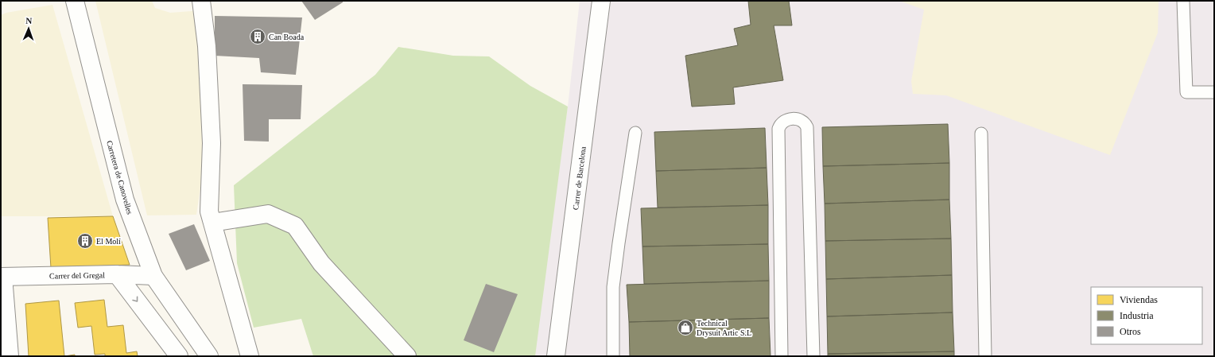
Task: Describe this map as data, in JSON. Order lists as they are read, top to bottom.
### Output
{
  "streets": {
    "street": ["Carretera de Canovelles", "Carrer de Barcelona", "Carrer del Gregal"]
  },
  "crossings": [
    ["Carretera de Canovelles", "Carrer del Gregal"]
  ],
  "places": {
    "building": ["Can Boada", "El Molí"],
    "shop": ["Technical Drysuit Artic S.L"]
  },
  "legend": ["Viviendas", "Industria", "Otros"],
  "north": "top"
}
